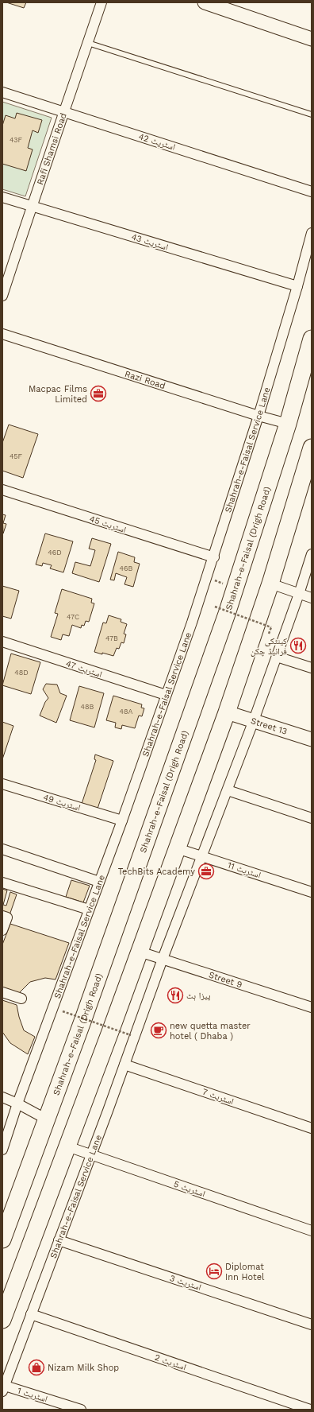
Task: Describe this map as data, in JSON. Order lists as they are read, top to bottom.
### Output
{
  "streets": {
    "highway": ["Shahrah-e-Faisal (Drigh Road)"],
    "main road": ["Street 13"],
    "street": [
      "اسٹریٹ 42",
      "Rafi Shamsi Road",
      "اسٹریٹ 43",
      "Razi Road",
      "Shahrah-e-Faisal Service Lane",
      "اسٹریٹ 45",
      "اسٹریٹ 47",
      "اسٹریٹ 49",
      "اسٹریٹ 11",
      "Street 9",
      "اسٹریٹ 7",
      "اسٹریٹ 5",
      "اسٹریٹ 3",
      "اسٹریٹ 2",
      "اسٹریٹ 1"
    ]
  },
  "crossings": [
    ["اسٹریٹ 42", "Rafi Shamsi Road"],
    ["Rafi Shamsi Road", "اسٹریٹ 43"],
    ["اسٹریٹ 43", "Shahrah-e-Faisal Service Lane"],
    ["Razi Road", "Shahrah-e-Faisal Service Lane"],
    ["Razi Road", "Shahrah-e-Faisal (Drigh Road)"],
    ["Shahrah-e-Faisal Service Lane", "اسٹریٹ 45"],
    ["Shahrah-e-Faisal Service Lane", "اسٹریٹ 47"],
    ["Shahrah-e-Faisal Service Lane", "Street 13"],
    ["Shahrah-e-Faisal Service Lane", "اسٹریٹ 49"],
    ["Shahrah-e-Faisal Service Lane", "اسٹریٹ 11"],
    ["Shahrah-e-Faisal Service Lane", "Street 9"],
    ["Shahrah-e-Faisal Service Lane", "اسٹریٹ 7"],
    ["Shahrah-e-Faisal Service Lane", "اسٹریٹ 5"],
    ["Shahrah-e-Faisal Service Lane", "اسٹریٹ 3"],
    ["Shahrah-e-Faisal Service Lane", "اسٹریٹ 2"],
    ["Shahrah-e-Faisal Service Lane", "اسٹریٹ 1"]
  ],
  "places": {
    "office": ["Macpac Films Limited", "TechBits Academy"],
    "restaurant": ["کینٹکی فرائیڈ چکن", "پیزا ہٹ"],
    "cafe": ["new quetta master hotel ( Dhaba )"],
    "hotel": ["Diplomat Inn Hotel"],
    "shop": ["Nizam Milk Shop"]
  },
  "house_numbers": [
    "43F",
    "45F",
    "46D",
    "46B",
    "47C",
    "47B",
    "48D",
    "48B",
    "48A"
  ]
}
